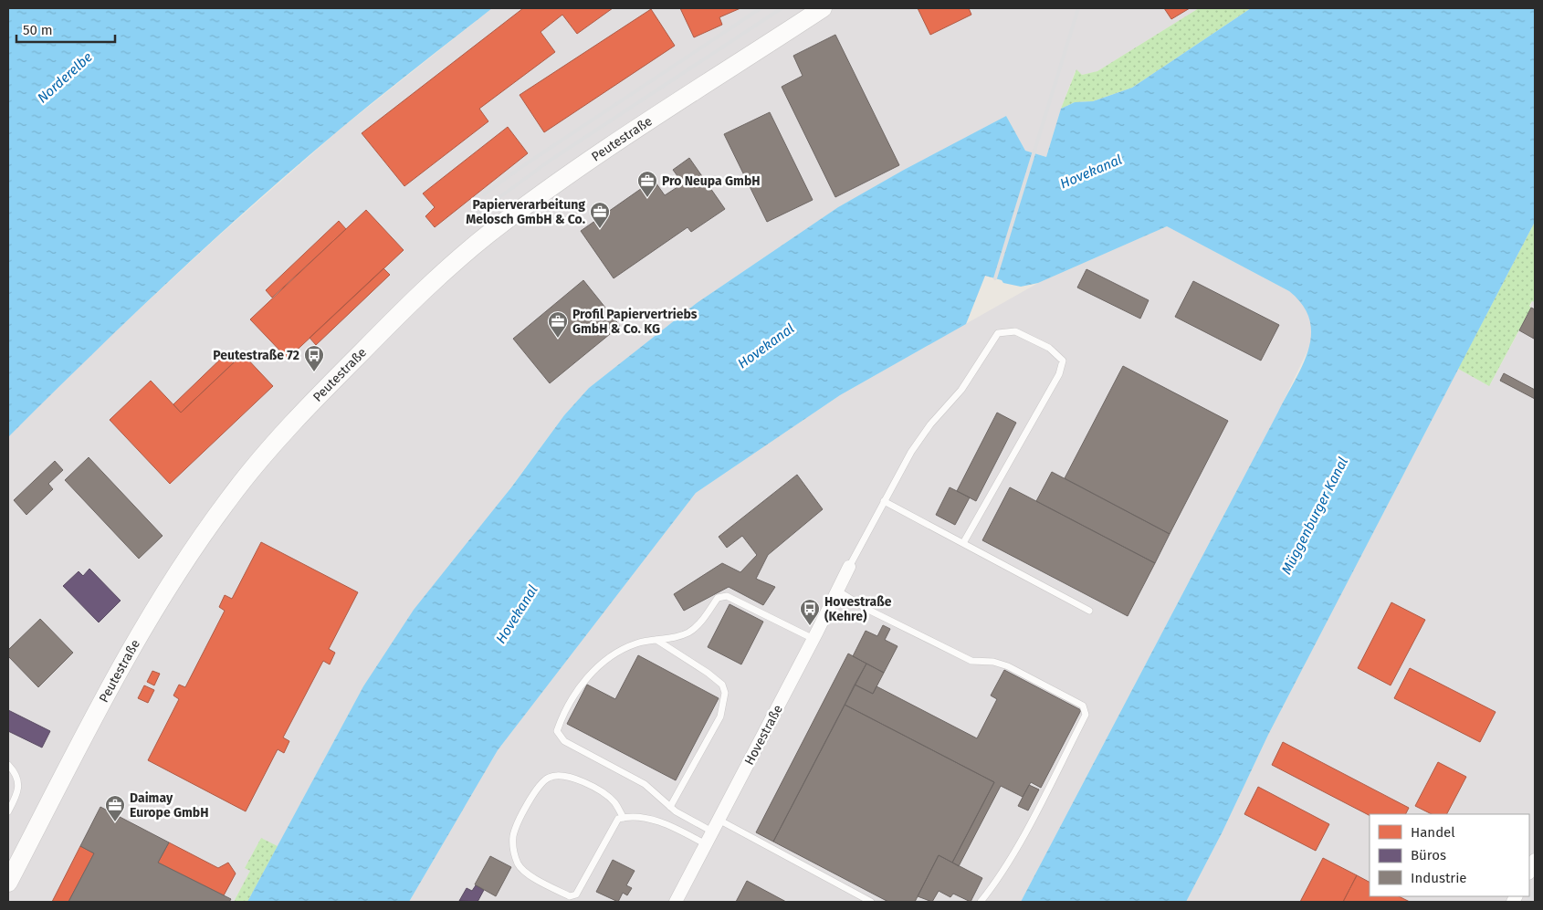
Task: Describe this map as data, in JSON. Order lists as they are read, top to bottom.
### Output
{
  "streets": {
    "street": ["Peutestraße", "Hovestraße"]
  },
  "water": ["Norderelbe", "Hovekanal", "Müggenburger Kanal"],
  "places": {
    "office": [
      "Pro Neupa GmbH",
      "Papierverarbeitung Melosch GmbH & Co.",
      "Profil Papiervertriebs GmbH & Co. KG",
      "Daimay Europe GmbH"
    ],
    "bus stop": ["Peutestraße 72", "Hovestraße (Kehre)"]
  },
  "legend": ["Handel", "Büros", "Industrie"],
  "scale_bar": "50 m"
}
